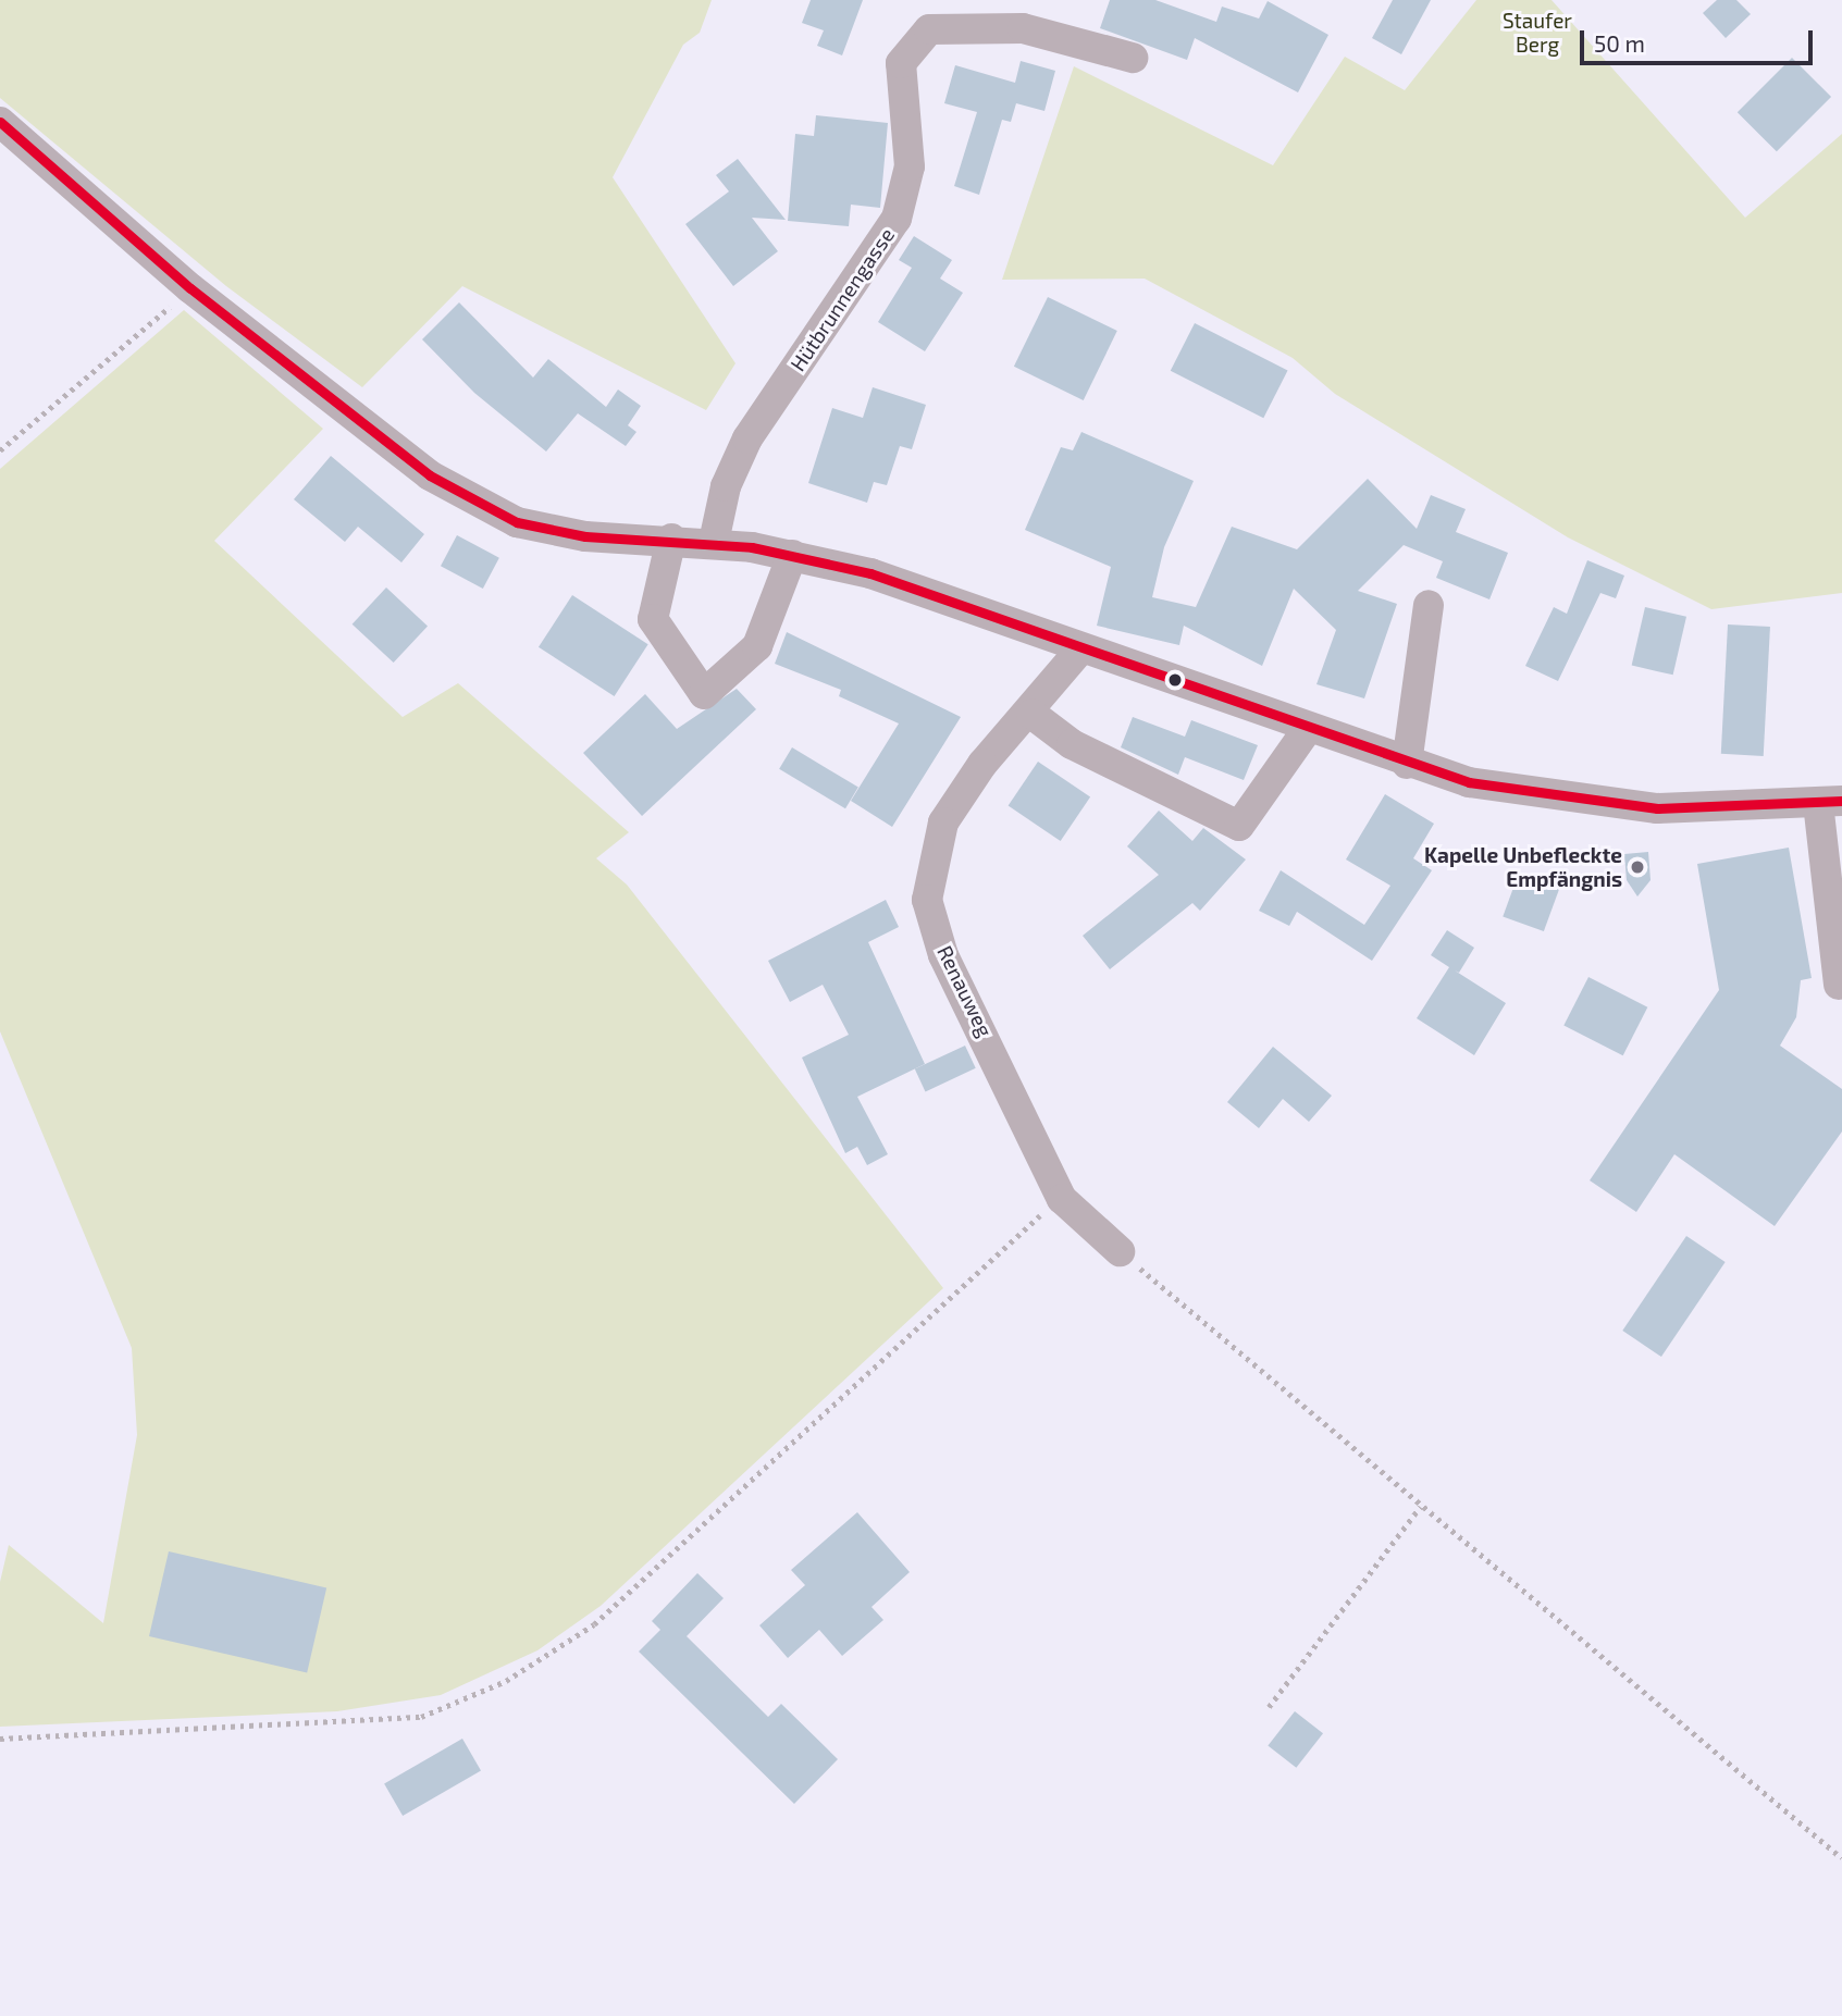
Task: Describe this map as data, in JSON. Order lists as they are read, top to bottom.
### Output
{
  "streets": {
    "street": ["Hütbrunnengasse", "Renauweg"]
  },
  "parks": ["Staufer Berg"],
  "places": ["Kapelle Unbefleckte Empfängnis"],
  "scale_bar": "50 m"
}
